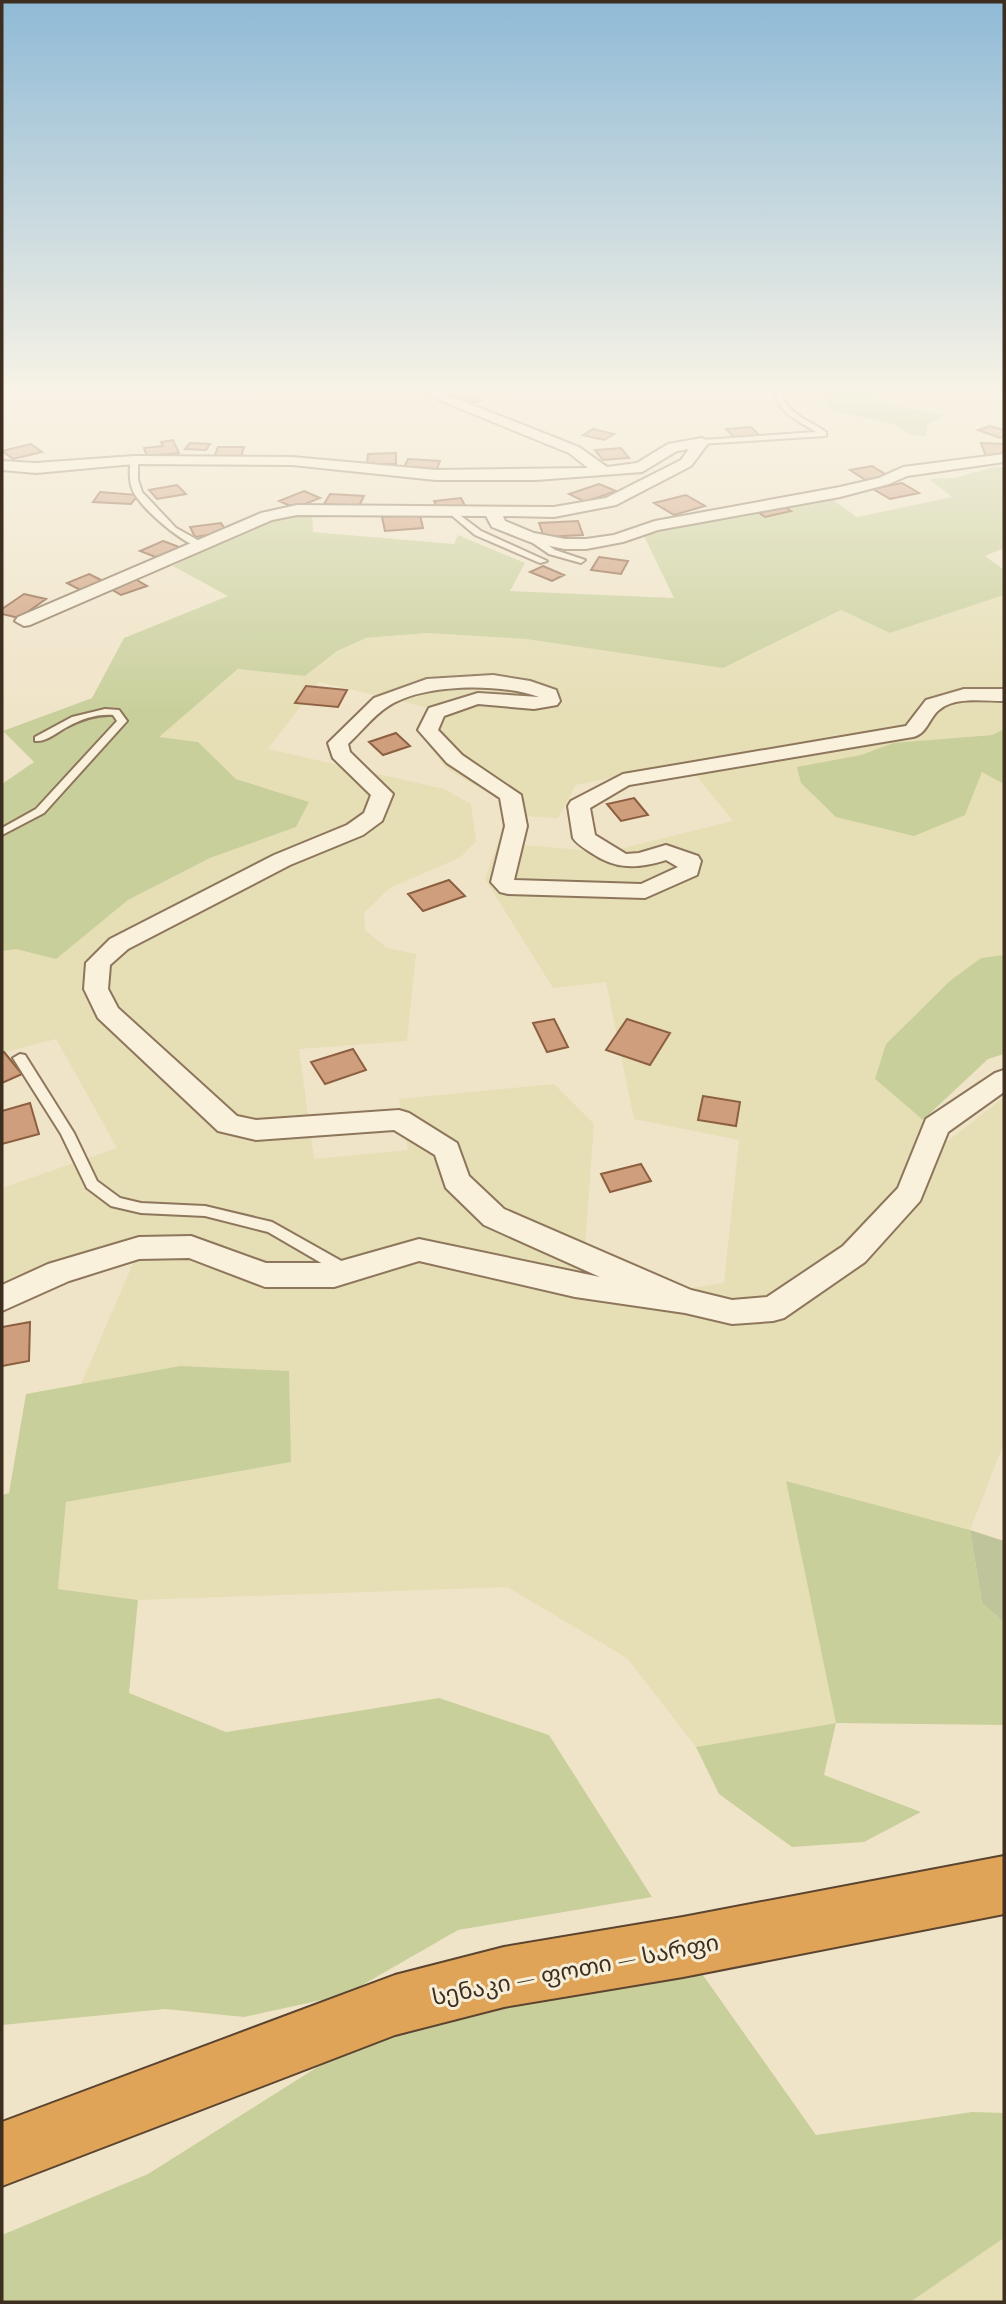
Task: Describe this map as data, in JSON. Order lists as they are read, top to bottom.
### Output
{
  "streets": {
    "highway": ["სენაკი — ფოთი — სარფი"]
  }
}
